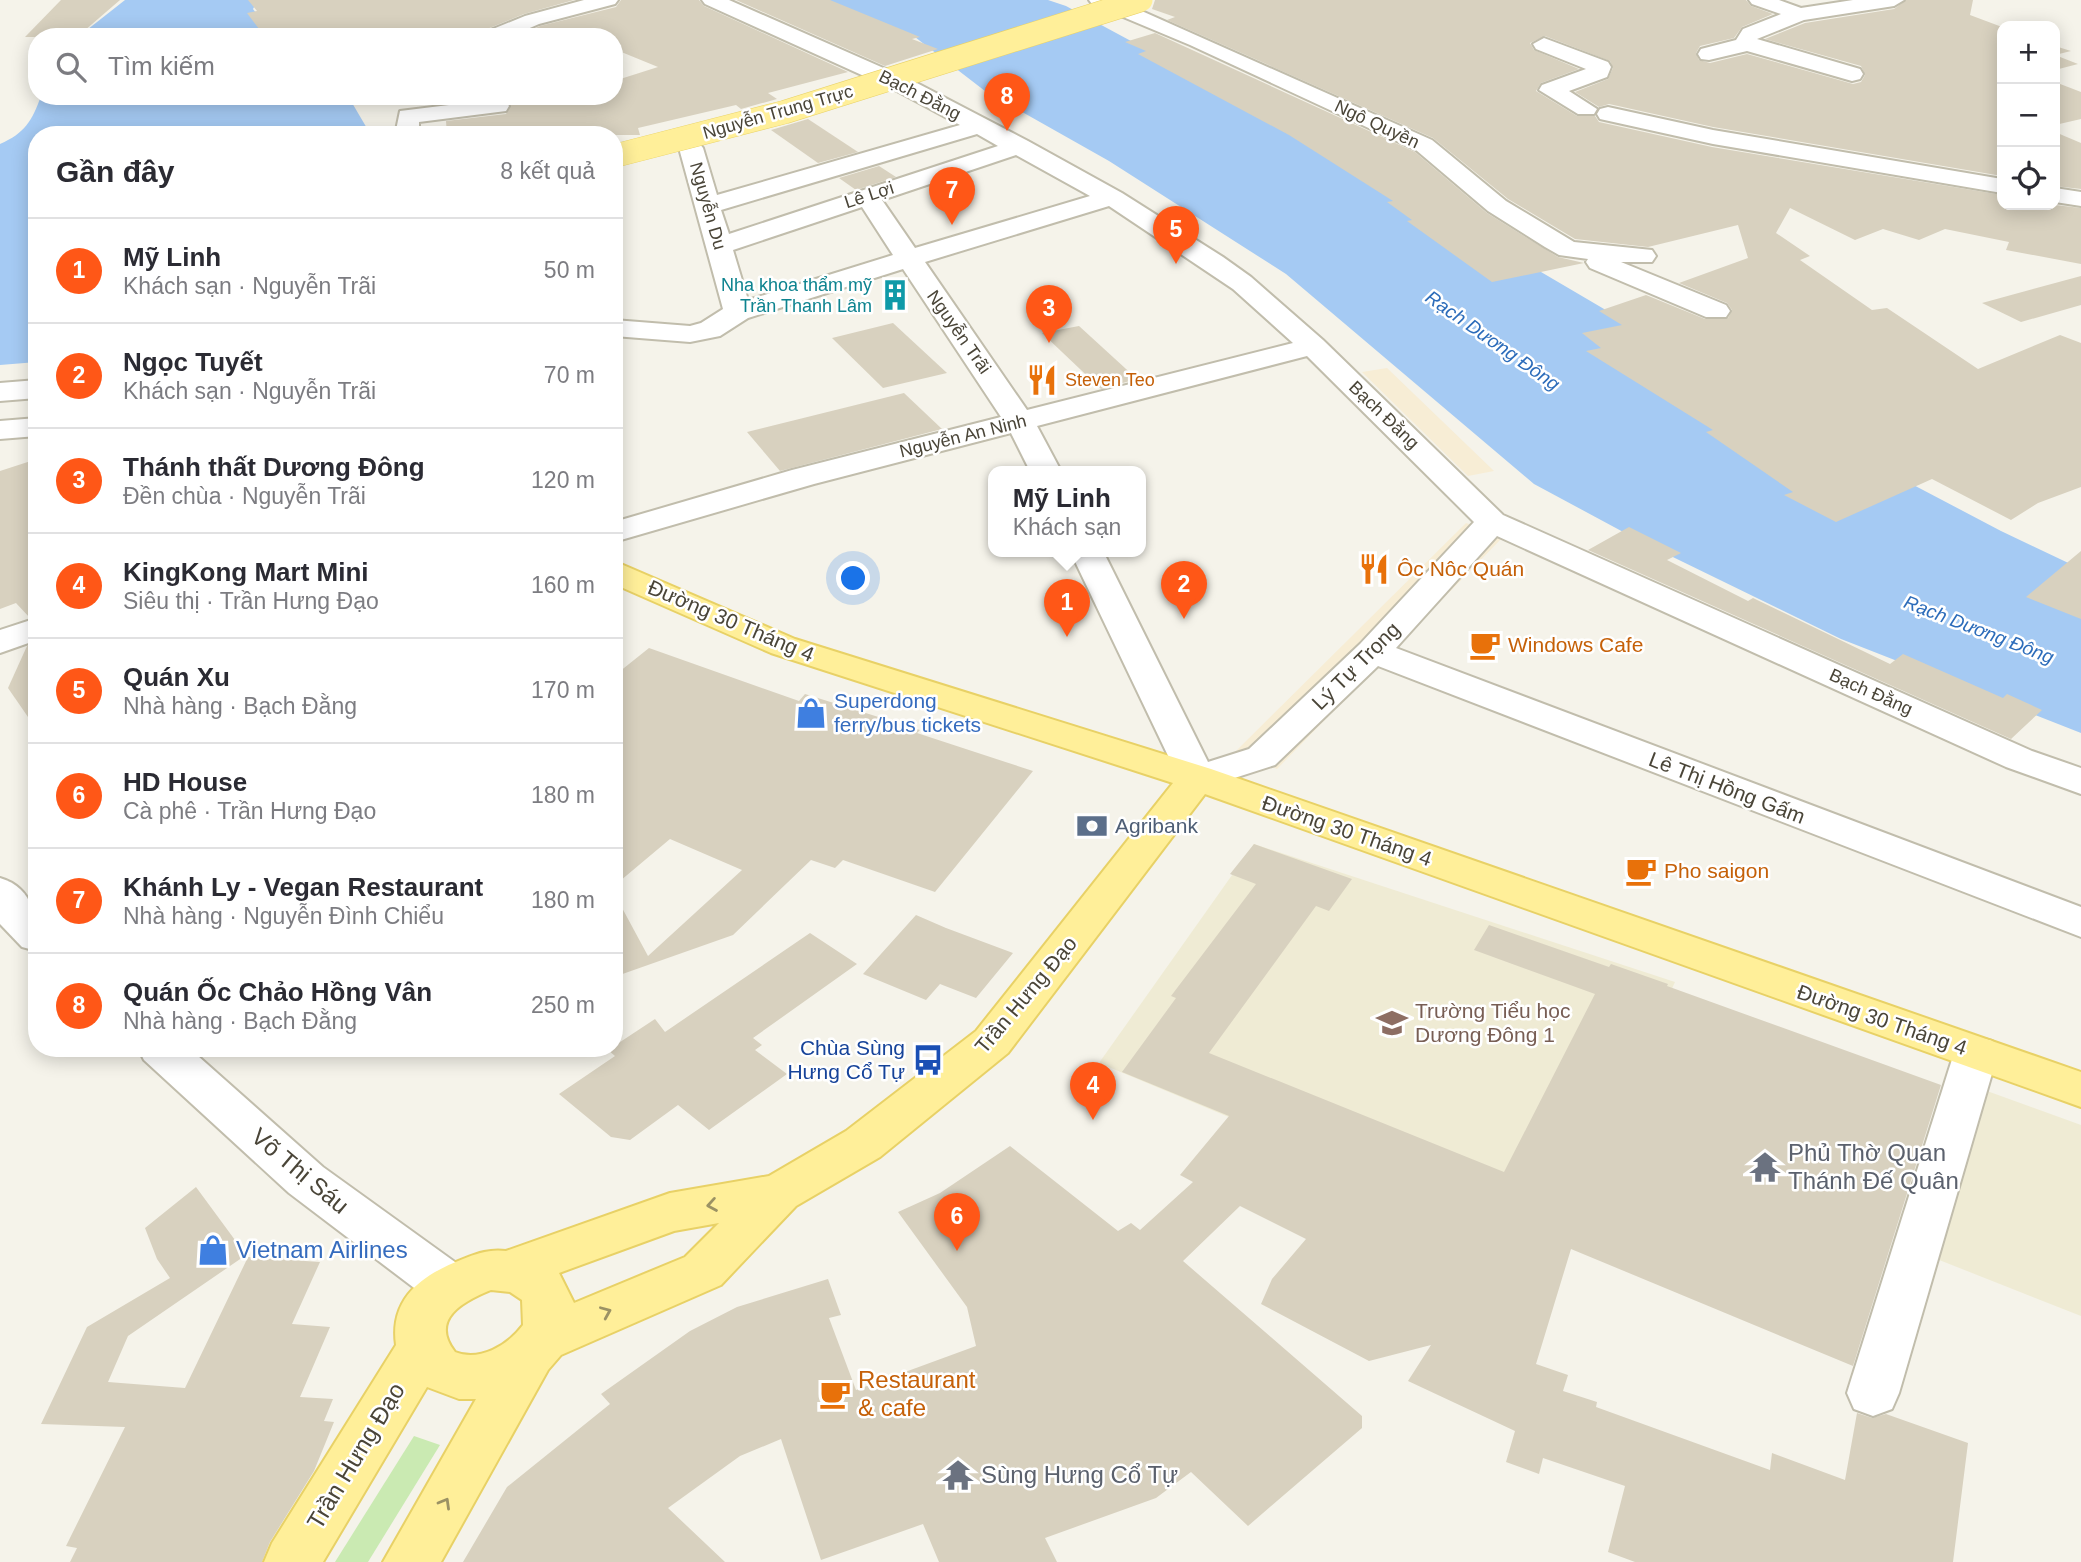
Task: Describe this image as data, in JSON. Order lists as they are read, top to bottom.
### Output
{
  "streets": {
    "main road": ["Nguyễn Trung Trực", "Đường 30 Tháng 4", "Trần Hưng Đạo"],
    "street": [
      "Bạch Đằng",
      "Ngô Quyền",
      "Lê Lợi",
      "Nguyễn Du",
      "Nguyễn Trãi",
      "Nguyễn An Ninh",
      "Lý Tự Trọng",
      "Lê Thị Hồng Gấm",
      "Võ Thị Sáu"
    ]
  },
  "crossings": [
    ["Bạch Đằng", "Nguyễn Trung Trực"],
    ["Bạch Đằng", "Lê Lợi"],
    ["Bạch Đằng", "Nguyễn An Ninh"],
    ["Bạch Đằng", "Lý Tự Trọng"],
    ["Nguyễn Trung Trực", "Ngô Quyền"],
    ["Nguyễn Trung Trực", "Nguyễn Du"],
    ["Lê Lợi", "Nguyễn Du"],
    ["Lê Lợi", "Nguyễn Trãi"],
    ["Nguyễn Trãi", "Nguyễn An Ninh"],
    ["Đường 30 Tháng 4", "Lý Tự Trọng"],
    ["Đường 30 Tháng 4", "Trần Hưng Đạo"],
    ["Lý Tự Trọng", "Lê Thị Hồng Gấm"],
    ["Lý Tự Trọng", "Trần Hưng Đạo"],
    ["Trần Hưng Đạo", "Võ Thị Sáu"]
  ],
  "water": ["Rạch Dương Đông"],
  "places": {
    "building": ["Nha khoa thẩm mỹ Trần Thanh Lâm"],
    "restaurant": ["Steven Teo", "Ôc Nôc Quán"],
    "cafe": ["Windows Cafe", "Pho saigon", "Restaurant & cafe"],
    "shop": ["Superdong ferry/bus tickets", "Vietnam Airlines"],
    "bank": ["Agribank"],
    "school or university": ["Trường Tiểu học Dương Đông 1"],
    "bus stop": ["Chùa Sùng Hưng Cổ Tự"],
    "temple": ["Phủ Thờ Quan Thánh Đế Quân", "Sùng Hưng Cổ Tự"]
  },
  "page": {
    "map_buttons": ["+", "−"],
    "search": "Tìm kiếm",
    "pins": [
      "8",
      "7",
      "5",
      "3",
      "2",
      "1",
      "4",
      "6"
    ],
    "heading": ["Gần đây", "8 kết quả"],
    "list": [
      {
        "mark": "1",
        "name": "Mỹ Linh",
        "note": "Khách sạn · Nguyễn Trãi",
        "value": "50 m"
      },
      {
        "mark": "2",
        "name": "Ngọc Tuyết",
        "note": "Khách sạn · Nguyễn Trãi",
        "value": "70 m"
      },
      {
        "mark": "3",
        "name": "Thánh thất Dương Đông",
        "note": "Đền chùa · Nguyễn Trãi",
        "value": "120 m"
      },
      {
        "mark": "4",
        "name": "KingKong Mart Mini",
        "note": "Siêu thị · Trần Hưng Đạo",
        "value": "160 m"
      },
      {
        "mark": "5",
        "name": "Quán Xu",
        "note": "Nhà hàng · Bạch Đằng",
        "value": "170 m"
      },
      {
        "mark": "6",
        "name": "HD House",
        "note": "Cà phê · Trần Hưng Đạo",
        "value": "180 m"
      },
      {
        "mark": "7",
        "name": "Khánh Ly - Vegan Restaurant",
        "note": "Nhà hàng · Nguyễn Đình Chiểu",
        "value": "180 m"
      },
      {
        "mark": "8",
        "name": "Quán Ốc Chảo Hồng Vân",
        "note": "Nhà hàng · Bạch Đằng",
        "value": "250 m"
      }
    ],
    "popup": ["Mỹ Linh", "Khách sạn"]
  }
}
